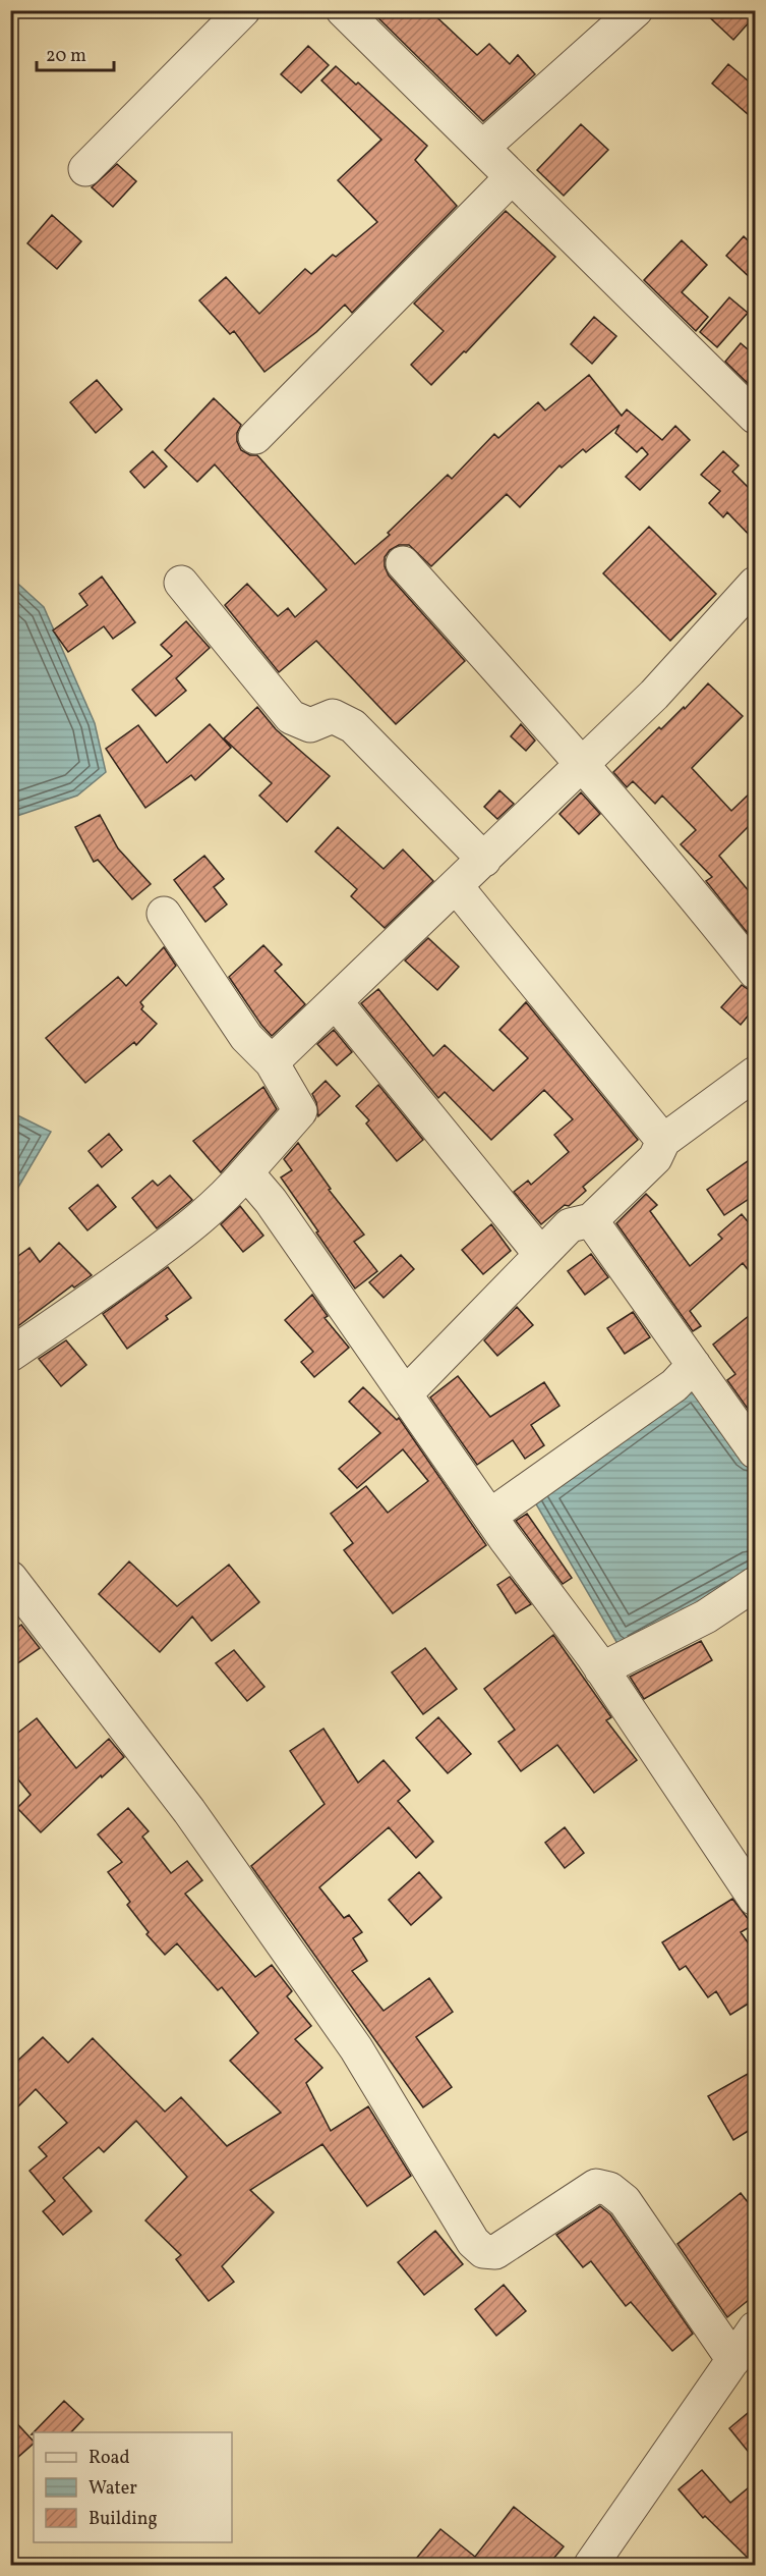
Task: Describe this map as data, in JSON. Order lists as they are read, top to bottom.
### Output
{
  "legend": ["Road", "Water", "Building"],
  "scale_bar": "20 m"
}
